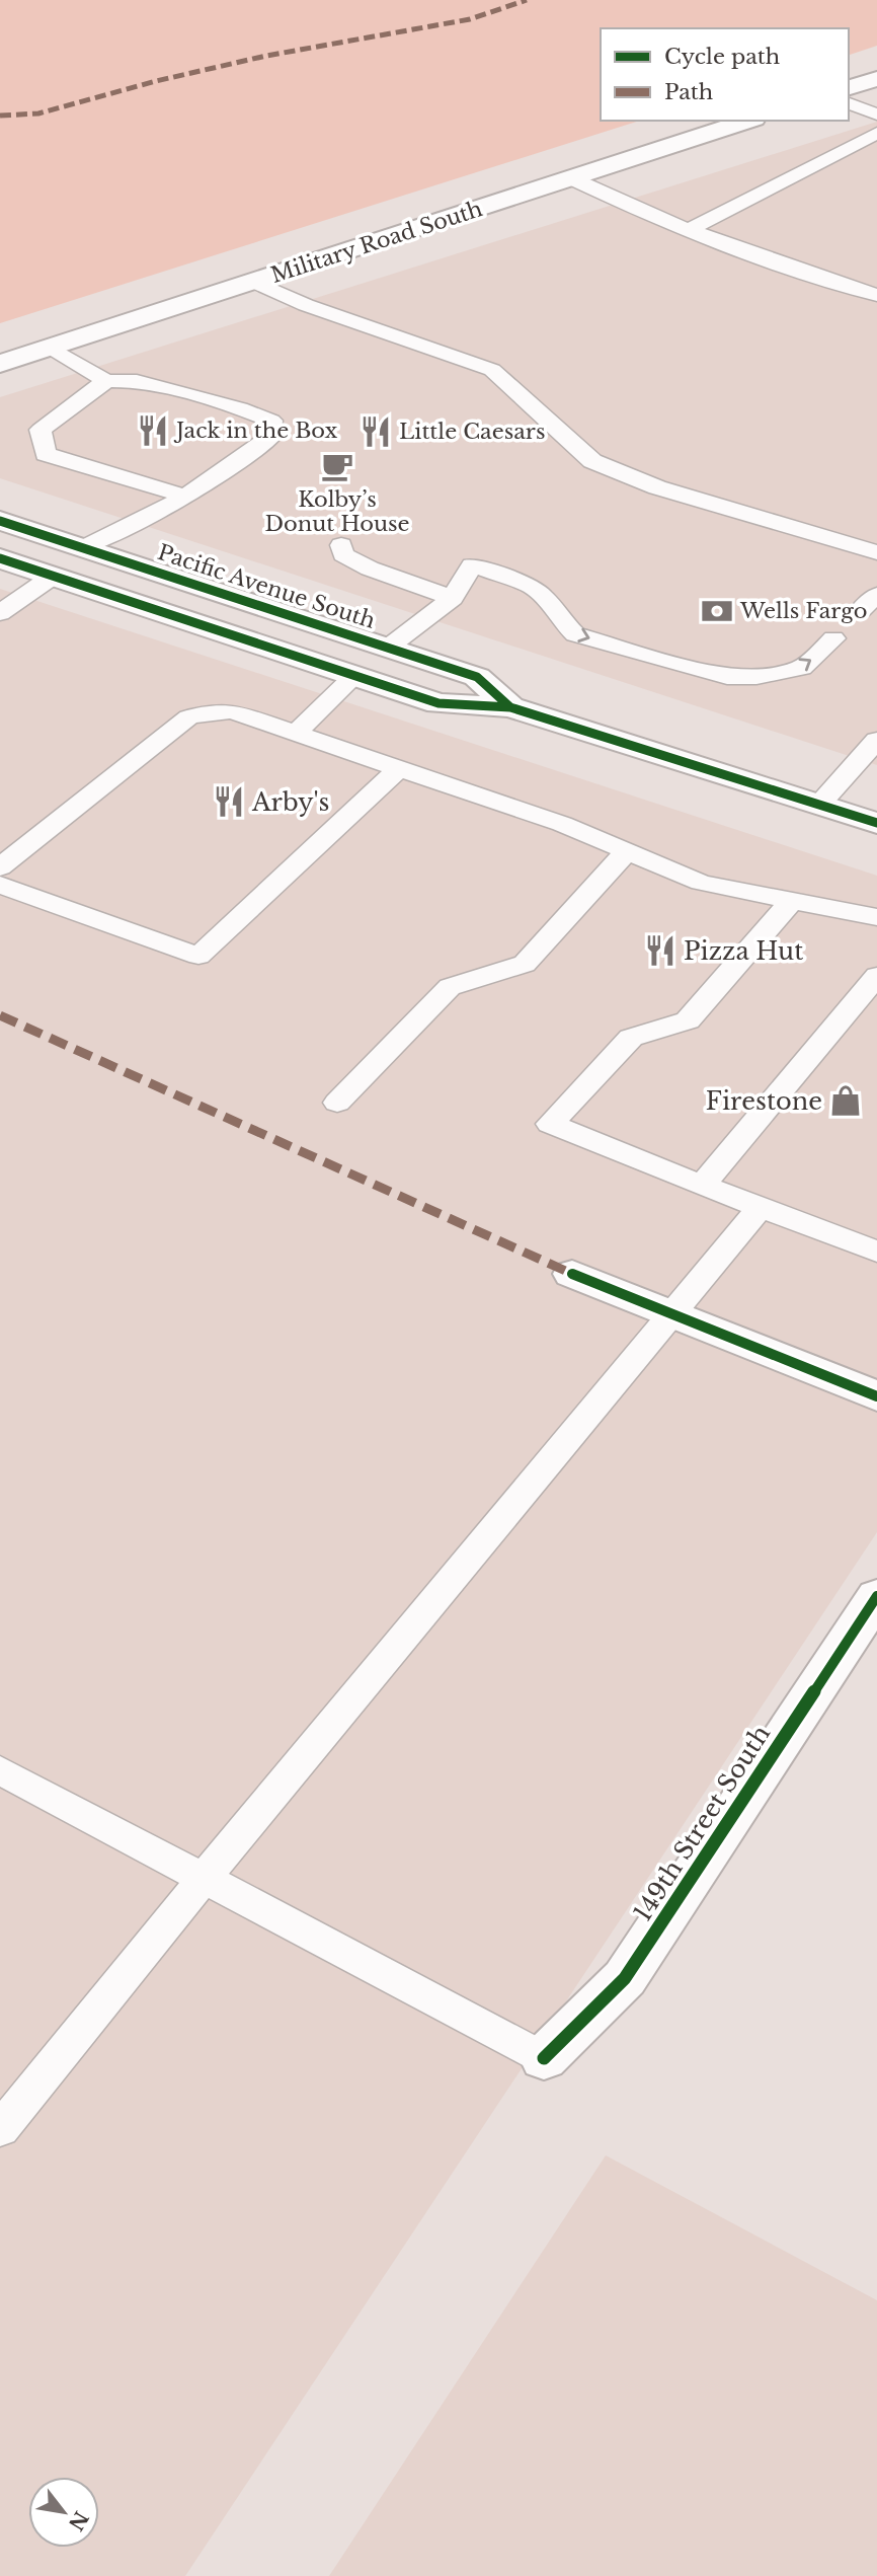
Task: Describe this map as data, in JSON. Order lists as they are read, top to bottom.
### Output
{
  "streets": {
    "main road": ["Military Road South", "Pacific Avenue South", "149th Street South"]
  },
  "places": {
    "restaurant": [
      "Jack in the Box",
      "Little Caesars",
      "Arby's",
      "Pizza Hut"
    ],
    "cafe": ["Kolby’s Donut House"],
    "bank": ["Wells Fargo"],
    "shop": ["Firestone"]
  },
  "legend": ["Cycle path", "Path"],
  "north": "bottom right"
}
